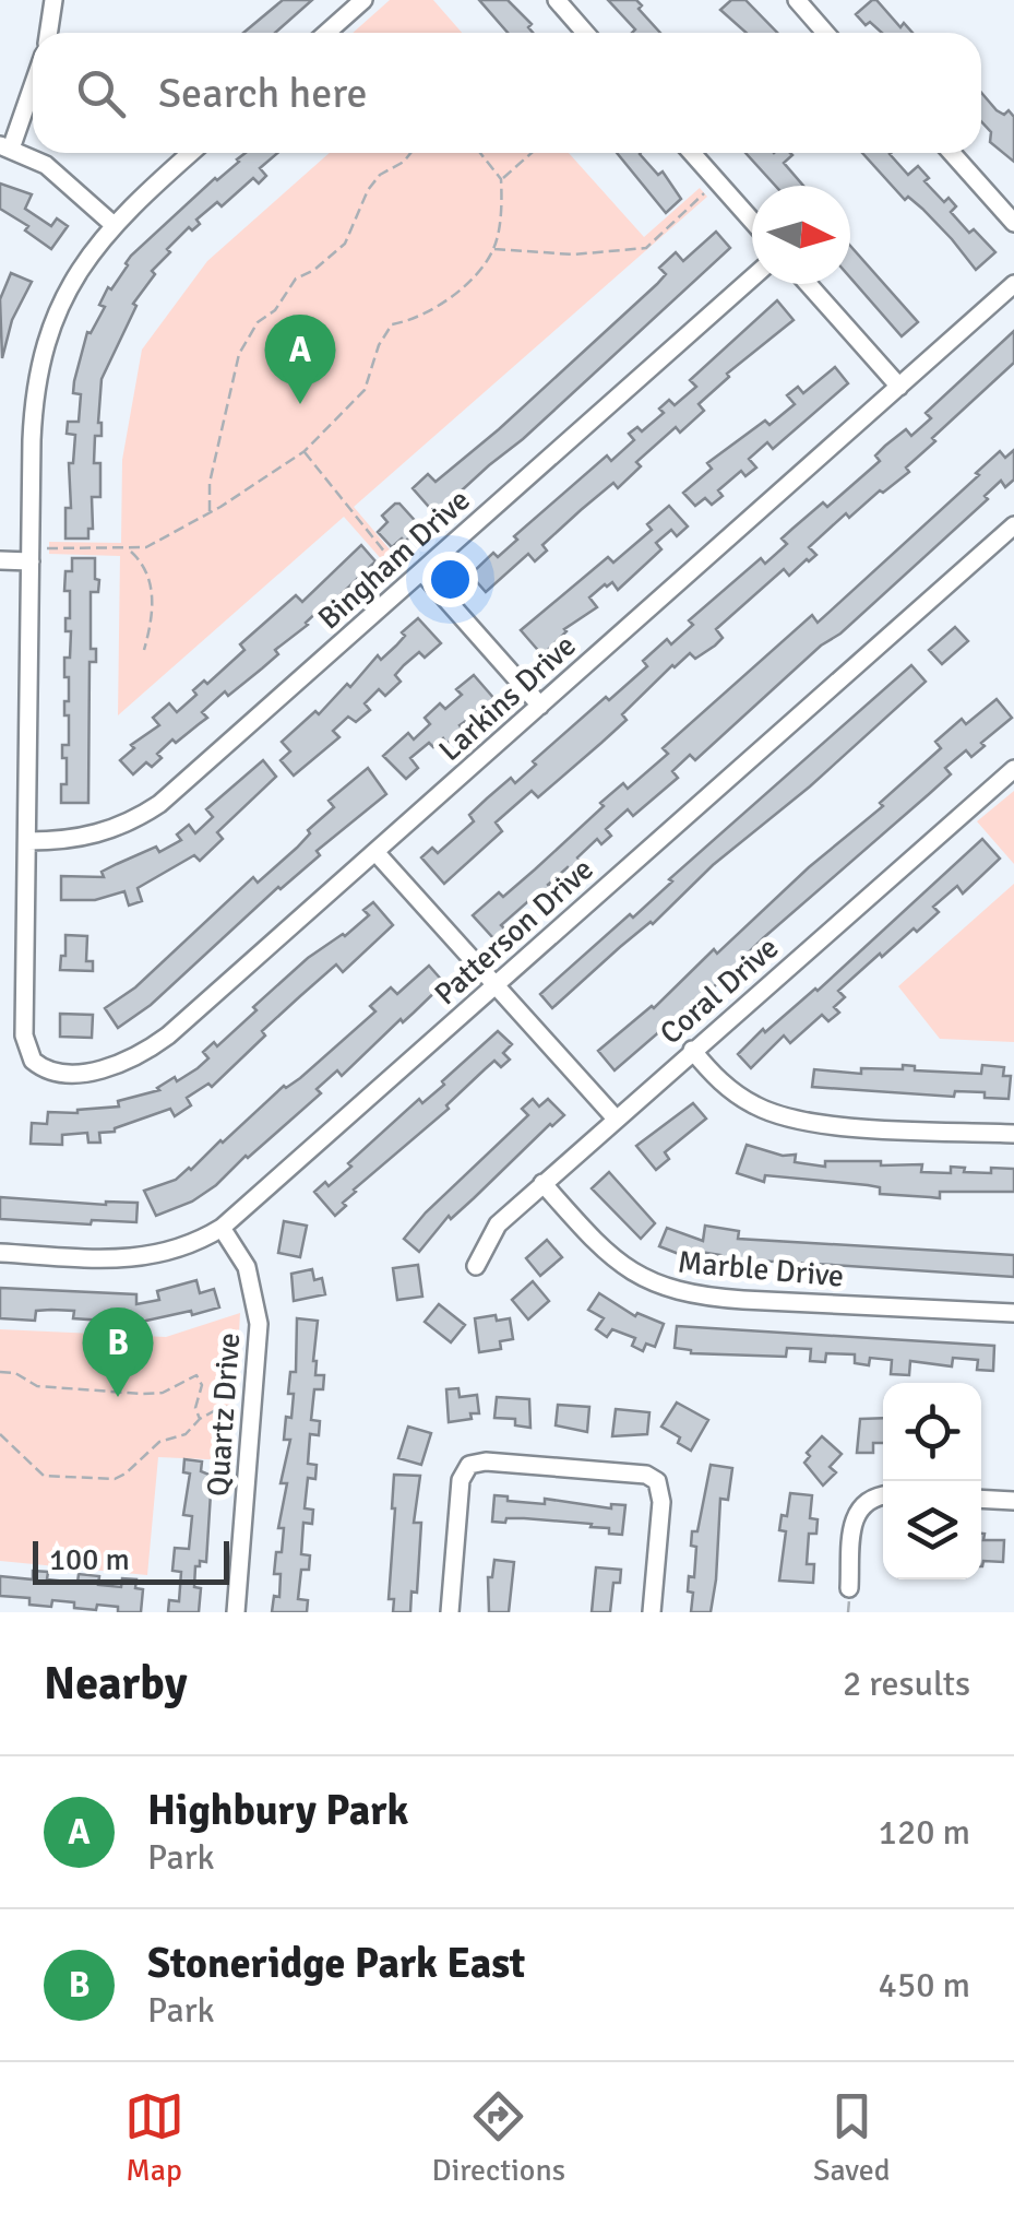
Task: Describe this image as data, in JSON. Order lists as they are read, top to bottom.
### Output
{
  "streets": {
    "street": [
      "Bingham Drive",
      "Larkins Drive",
      "Patterson Drive",
      "Coral Drive",
      "Marble Drive",
      "Quartz Drive"
    ]
  },
  "crossings": [
    ["Bingham Drive", "Larkins Drive"],
    ["Patterson Drive", "Quartz Drive"],
    ["Coral Drive", "Marble Drive"]
  ],
  "scale_bar": "100 m",
  "north": "right",
  "page": {
    "search": "Search here",
    "pins": ["A", "B"],
    "scale": "100 m",
    "heading": ["Nearby", "2 results"],
    "list": [
      {
        "mark": "A",
        "name": "Highbury Park",
        "note": "Park",
        "value": "120 m"
      },
      {
        "mark": "B",
        "name": "Stoneridge Park East",
        "note": "Park",
        "value": "450 m"
      }
    ],
    "nav": ["Map", "Directions", "Saved"]
  }
}
